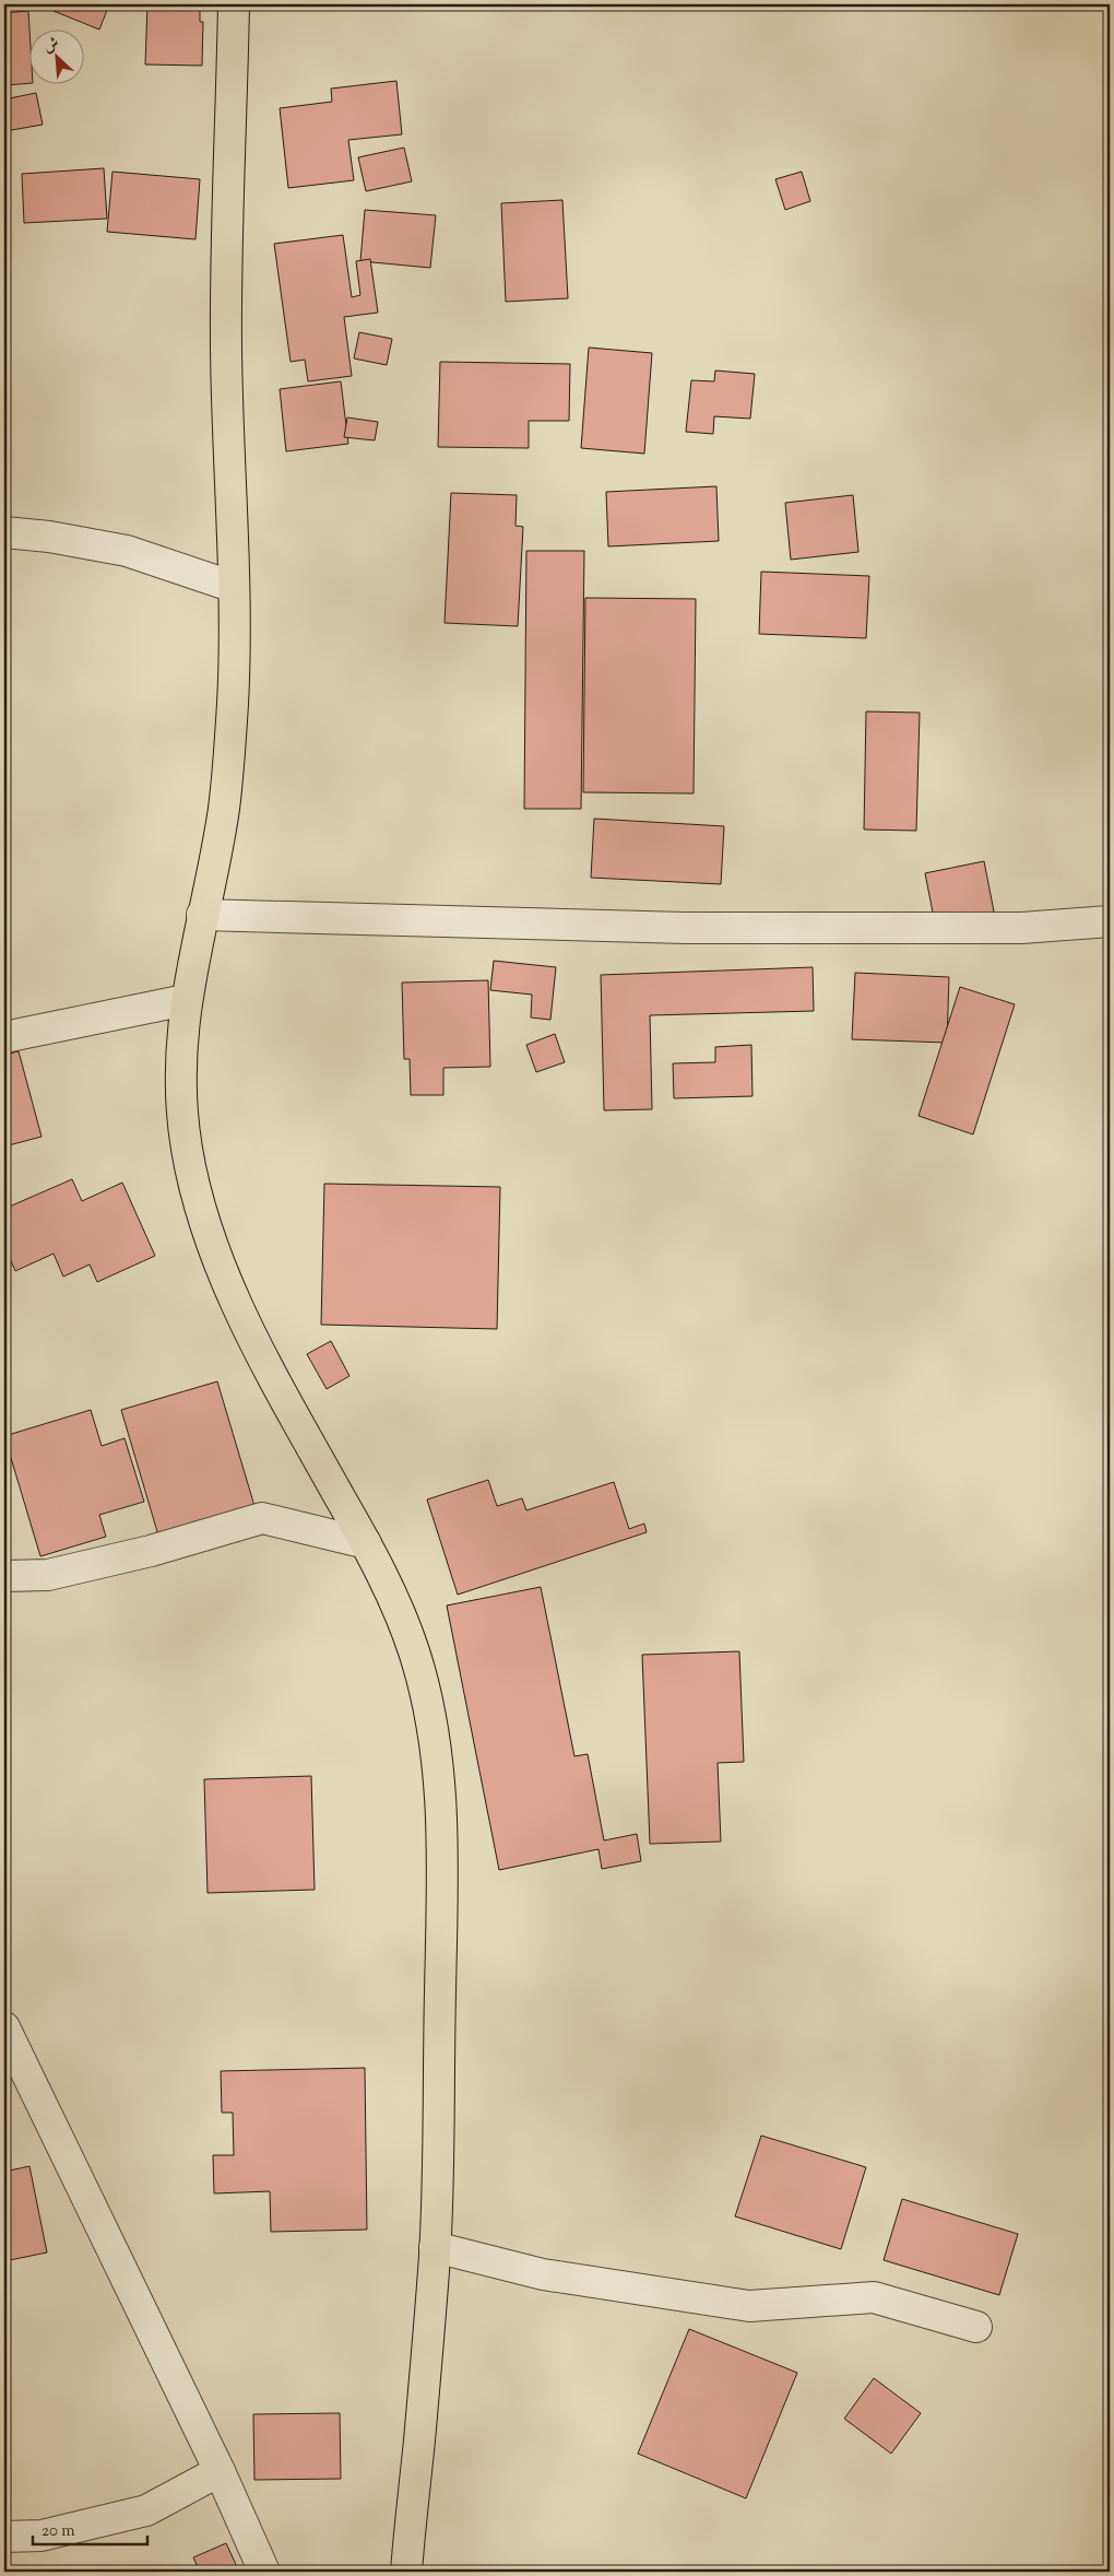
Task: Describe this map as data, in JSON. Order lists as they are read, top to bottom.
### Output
{
  "scale_bar": "20 m",
  "north": "top left"
}
